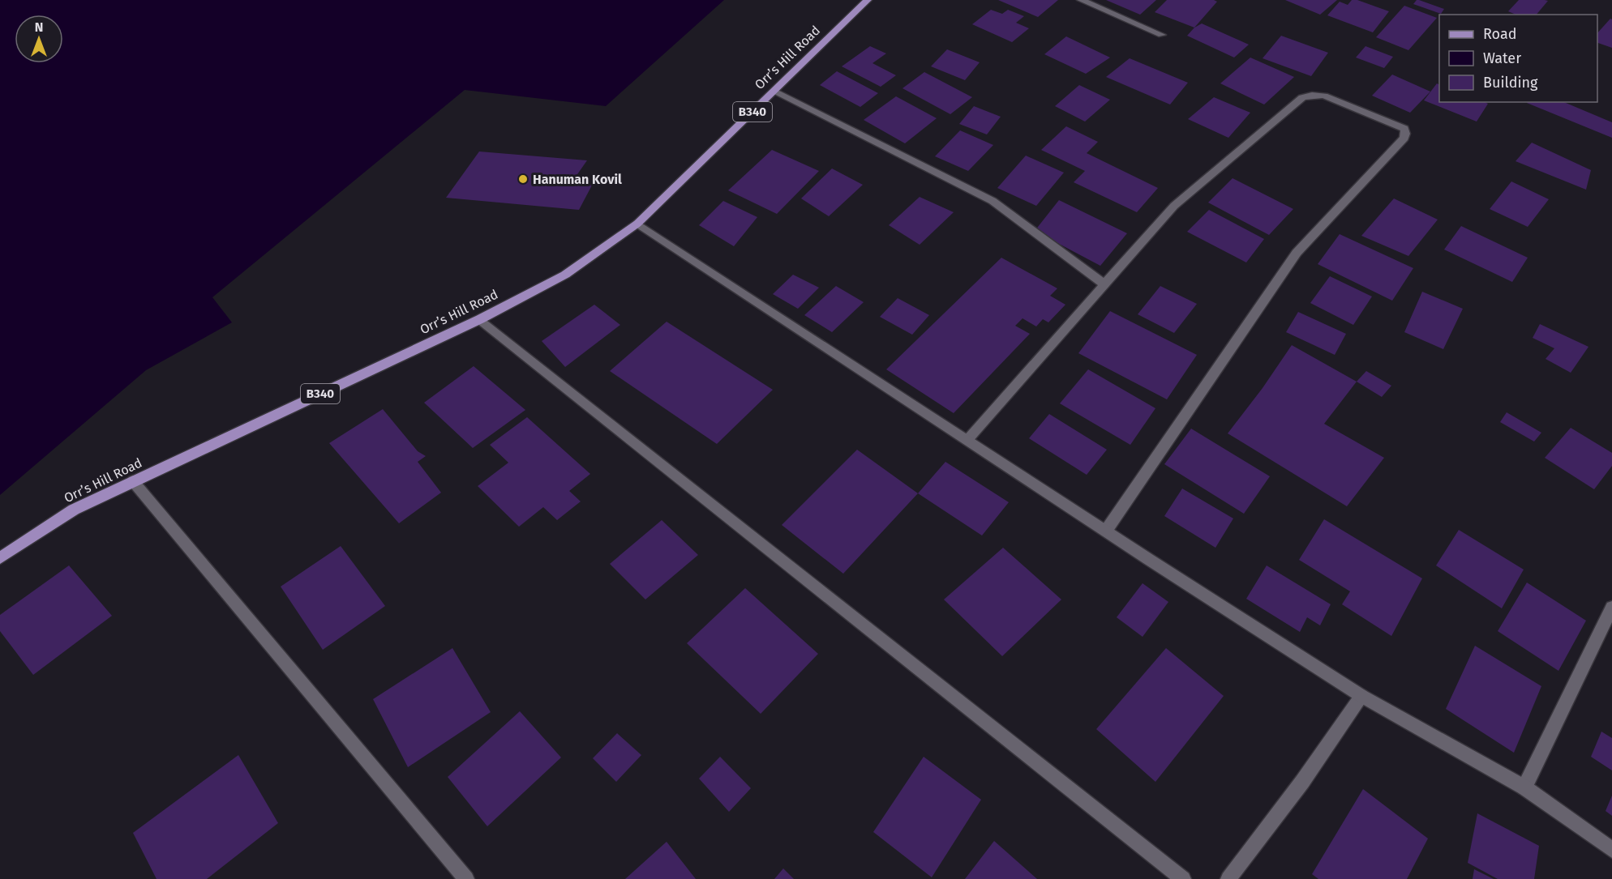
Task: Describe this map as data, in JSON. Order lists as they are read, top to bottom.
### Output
{
  "streets": {
    "main road": ["Orr’s Hill Road", "B340"]
  },
  "places": ["Hanuman Kovil"],
  "legend": ["Road", "Water", "Building"],
  "north": "top"
}
